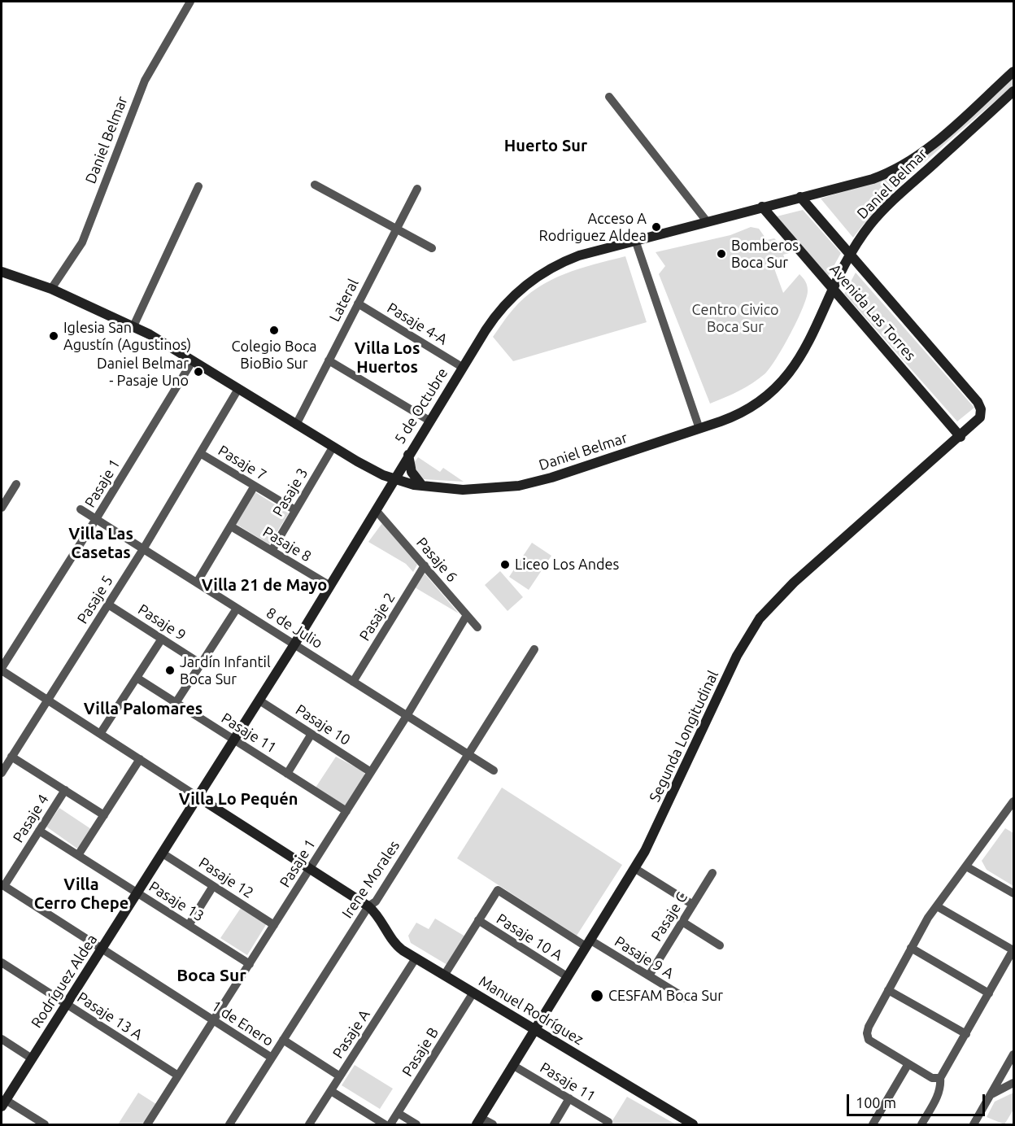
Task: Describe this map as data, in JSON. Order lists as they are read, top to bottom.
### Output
{
  "streets": {
    "street": [
      "Daniel Belmar",
      "Lateral",
      "Avenida Las Torres",
      "Pasaje 4-A",
      "5 de Octubre",
      "Pasaje 7",
      "Pasaje 1",
      "Pasaje 3",
      "Pasaje 8",
      "Pasaje 6",
      "Pasaje 5",
      "Pasaje 2",
      "Pasaje 9",
      "8 de Julio",
      "Pasaje 10",
      "Pasaje 11",
      "Segunda Longitudinal",
      "Pasaje 4",
      "Pasaje 12",
      "Irene Morales",
      "Pasaje 13",
      "Pasaje C",
      "Pasaje 10 A",
      "Pasaje 9 A",
      "Rodríguez Aldea",
      "Manuel Rodríguez",
      "Pasaje 13 A",
      "1 de Enero",
      "Pasaje A",
      "Pasaje B"
    ]
  },
  "crossings": [
    ["Daniel Belmar", "Lateral"],
    ["Daniel Belmar", "Avenida Las Torres"],
    ["Daniel Belmar", "5 de Octubre"],
    ["Daniel Belmar", "Pasaje 1"],
    ["Daniel Belmar", "Pasaje 3"],
    ["Daniel Belmar", "Pasaje 5"],
    ["Lateral", "Pasaje 4-A"],
    ["Avenida Las Torres", "5 de Octubre"],
    ["Avenida Las Torres", "Segunda Longitudinal"],
    ["Pasaje 4-A", "5 de Octubre"],
    ["5 de Octubre", "Pasaje 8"],
    ["5 de Octubre", "Pasaje 6"],
    ["5 de Octubre", "8 de Julio"],
    ["5 de Octubre", "Pasaje 10"],
    ["5 de Octubre", "Pasaje 11"],
    ["5 de Octubre", "Rodríguez Aldea"],
    ["5 de Octubre", "Manuel Rodríguez"],
    ["Pasaje 7", "Pasaje 3"],
    ["Pasaje 7", "Pasaje 5"],
    ["Pasaje 1", "Pasaje 6"],
    ["Pasaje 1", "8 de Julio"],
    ["Pasaje 1", "Pasaje 10"],
    ["Pasaje 1", "Pasaje 11"],
    ["Pasaje 1", "Pasaje 12"],
    ["Pasaje 1", "Pasaje 13"],
    ["Pasaje 1", "Manuel Rodríguez"],
    ["Pasaje 1", "Pasaje 13 A"],
    ["Pasaje 1", "1 de Enero"],
    ["Pasaje 3", "Pasaje 8"],
    ["Pasaje 6", "Pasaje 2"],
    ["Pasaje 5", "Pasaje 9"],
    ["Pasaje 5", "8 de Julio"],
    ["Pasaje 2", "8 de Julio"],
    ["8 de Julio", "Irene Morales"],
    ["Pasaje 11", "Segunda Longitudinal"],
    ["Segunda Longitudinal", "Pasaje 10 A"],
    ["Segunda Longitudinal", "Pasaje 9 A"],
    ["Segunda Longitudinal", "Manuel Rodríguez"],
    ["Pasaje 4", "Pasaje 13"],
    ["Pasaje 4", "1 de Enero"],
    ["Pasaje 12", "Rodríguez Aldea"],
    ["Irene Morales", "Manuel Rodríguez"],
    ["Irene Morales", "1 de Enero"],
    ["Pasaje 13", "Rodríguez Aldea"],
    ["Pasaje C", "Pasaje 9 A"],
    ["Pasaje 10 A", "Pasaje 9 A"],
    ["Rodríguez Aldea", "Manuel Rodríguez"],
    ["Rodríguez Aldea", "Pasaje 13 A"],
    ["Rodríguez Aldea", "1 de Enero"],
    ["Manuel Rodríguez", "Pasaje A"],
    ["Manuel Rodríguez", "Pasaje B"]
  ],
  "districts": [
    "Huerto Sur",
    "Villa Los Huertos",
    "Villa Las Casetas",
    "Villa 21 de Mayo",
    "Villa Palomares",
    "Villa Lo Pequén",
    "Villa Cerro Chepe",
    "Boca Sur"
  ],
  "parks": ["Centro Civico Boca Sur"],
  "places": [
    "Acceso A Rodriguez Aldea",
    "Bomberos Boca Sur",
    "Colegio Boca BioBio Sur",
    "Iglesia San Agustín (Agustinos)",
    "Daniel Belmar - Pasaje Uno",
    "Liceo Los Andes",
    "Jardín Infantil Boca Sur",
    "CESFAM Boca Sur"
  ],
  "scale_bar": "100 m"
}
